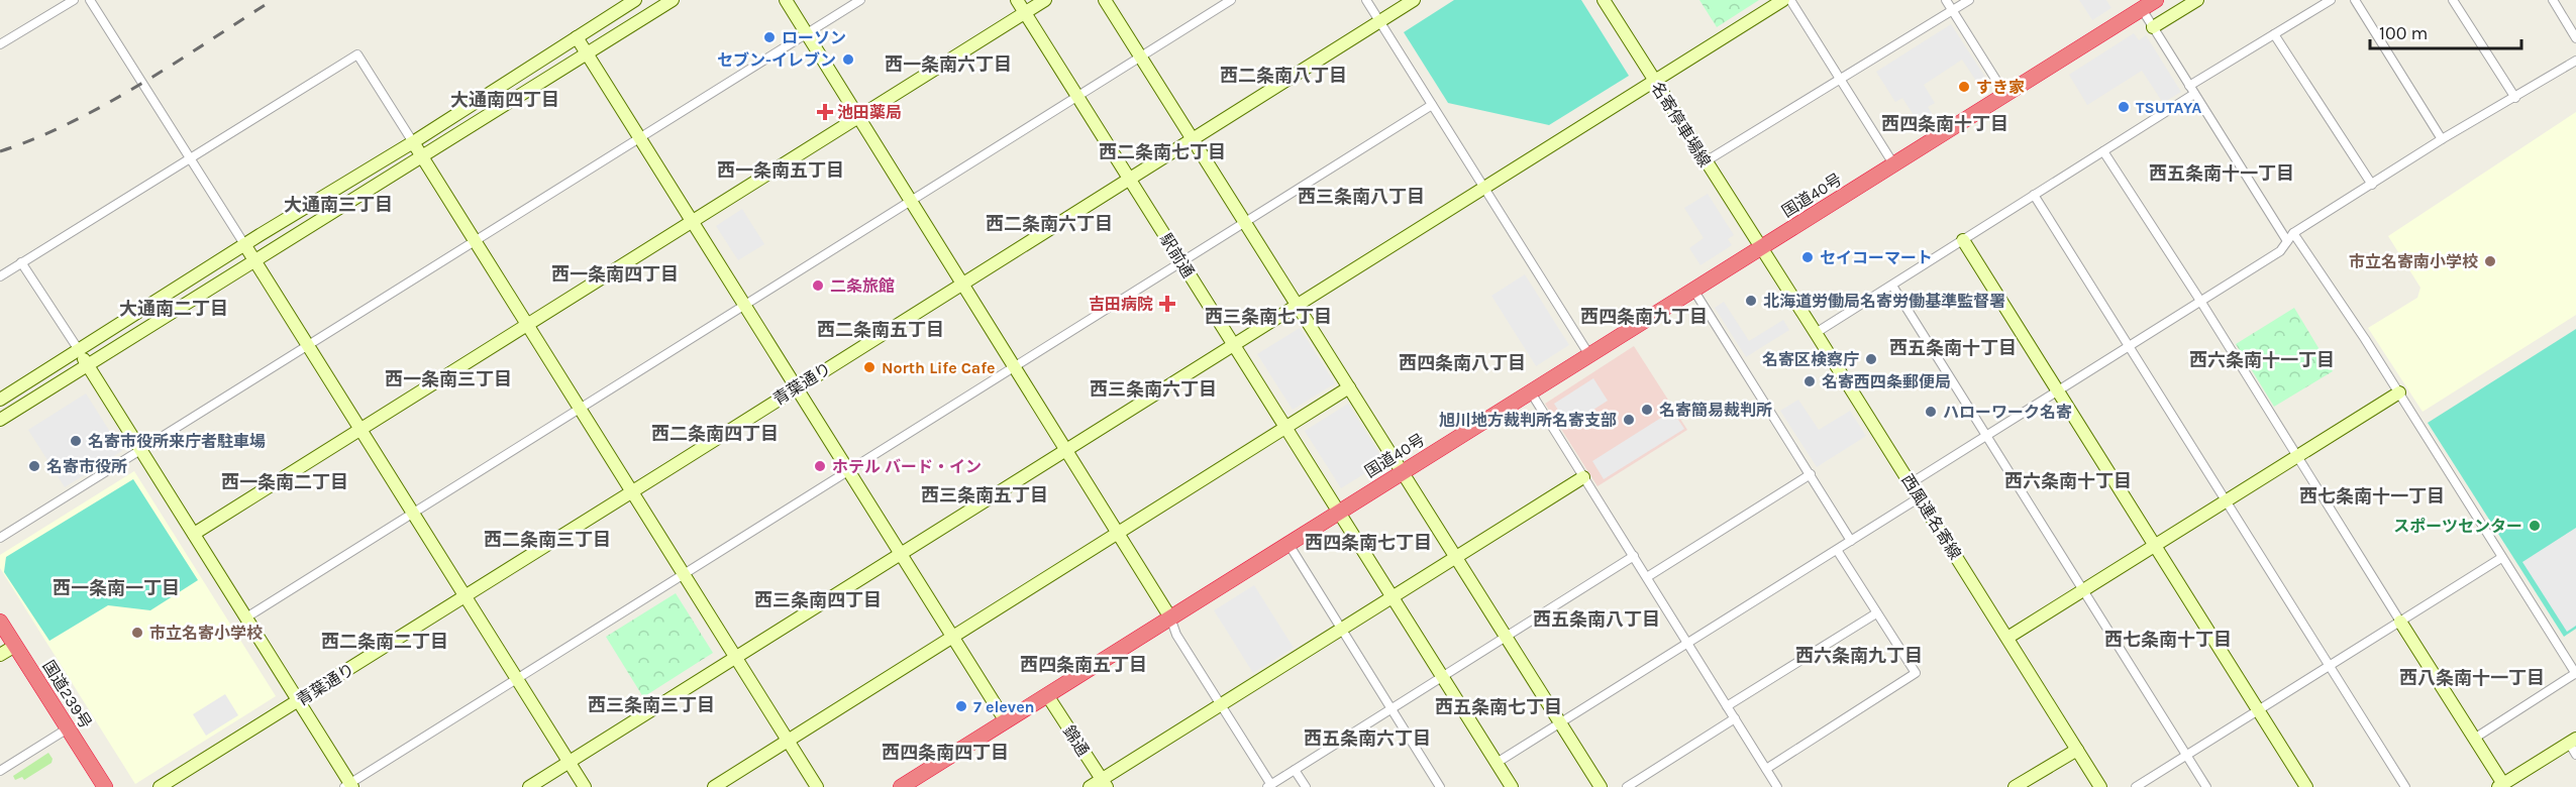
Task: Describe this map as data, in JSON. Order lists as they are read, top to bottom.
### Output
{
  "streets": {
    "highway": ["国道40号", "国道239号"],
    "street": [
      "名寄停車場線",
      "駅前通",
      "青葉通り",
      "西風連名寄線",
      "錦通"
    ]
  },
  "crossings": [
    ["名寄停車場線", "国道40号"],
    ["名寄停車場線", "西風連名寄線"],
    ["国道40号", "駅前通"],
    ["国道40号", "西風連名寄線"],
    ["国道40号", "錦通"],
    ["駅前通", "青葉通り"]
  ],
  "districts": [
    "西一条南六丁目",
    "西二条南八丁目",
    "大通南四丁目",
    "西四条南十丁目",
    "西二条南七丁目",
    "西一条南五丁目",
    "西五条南十一丁目",
    "西三条南八丁目",
    "大通南三丁目",
    "西二条南六丁目",
    "西一条南四丁目",
    "大通南二丁目",
    "西三条南七丁目",
    "西四条南九丁目",
    "西二条南五丁目",
    "西五条南十丁目",
    "西六条南十一丁目",
    "西四条南八丁目",
    "西一条南三丁目",
    "西三条南六丁目",
    "西二条南四丁目",
    "西六条南十丁目",
    "西一条南二丁目",
    "西三条南五丁目",
    "西七条南十一丁目",
    "西二条南三丁目",
    "西四条南七丁目",
    "西一条南一丁目",
    "西三条南四丁目",
    "西五条南八丁目",
    "西七条南十丁目",
    "西二条南二丁目",
    "西六条南九丁目",
    "西四条南五丁目",
    "西八条南十一丁目",
    "西三条南三丁目",
    "西五条南七丁目",
    "西五条南六丁目",
    "西四条南四丁目"
  ],
  "places": {
    "other": [
      "ローソン",
      "セブン-イレブン",
      "すき家",
      "TSUTAYA",
      "セイコーマート",
      "市立名寄南小学校",
      "二条旅館",
      "北海道労働局名寄労働基準監督署",
      "名寄区検察庁",
      "North Life Cafe",
      "名寄西四条郵便局",
      "名寄簡易裁判所",
      "ハローワーク名寄",
      "旭川地方裁判所名寄支部",
      "名寄市役所来庁者駐車場",
      "名寄市役所",
      "ホテル バード・イン",
      "スポーツセンター",
      "市立名寄小学校",
      "7 eleven"
    ],
    "health": ["池田薬局", "吉田病院"]
  },
  "scale_bar": "100 m"
}
